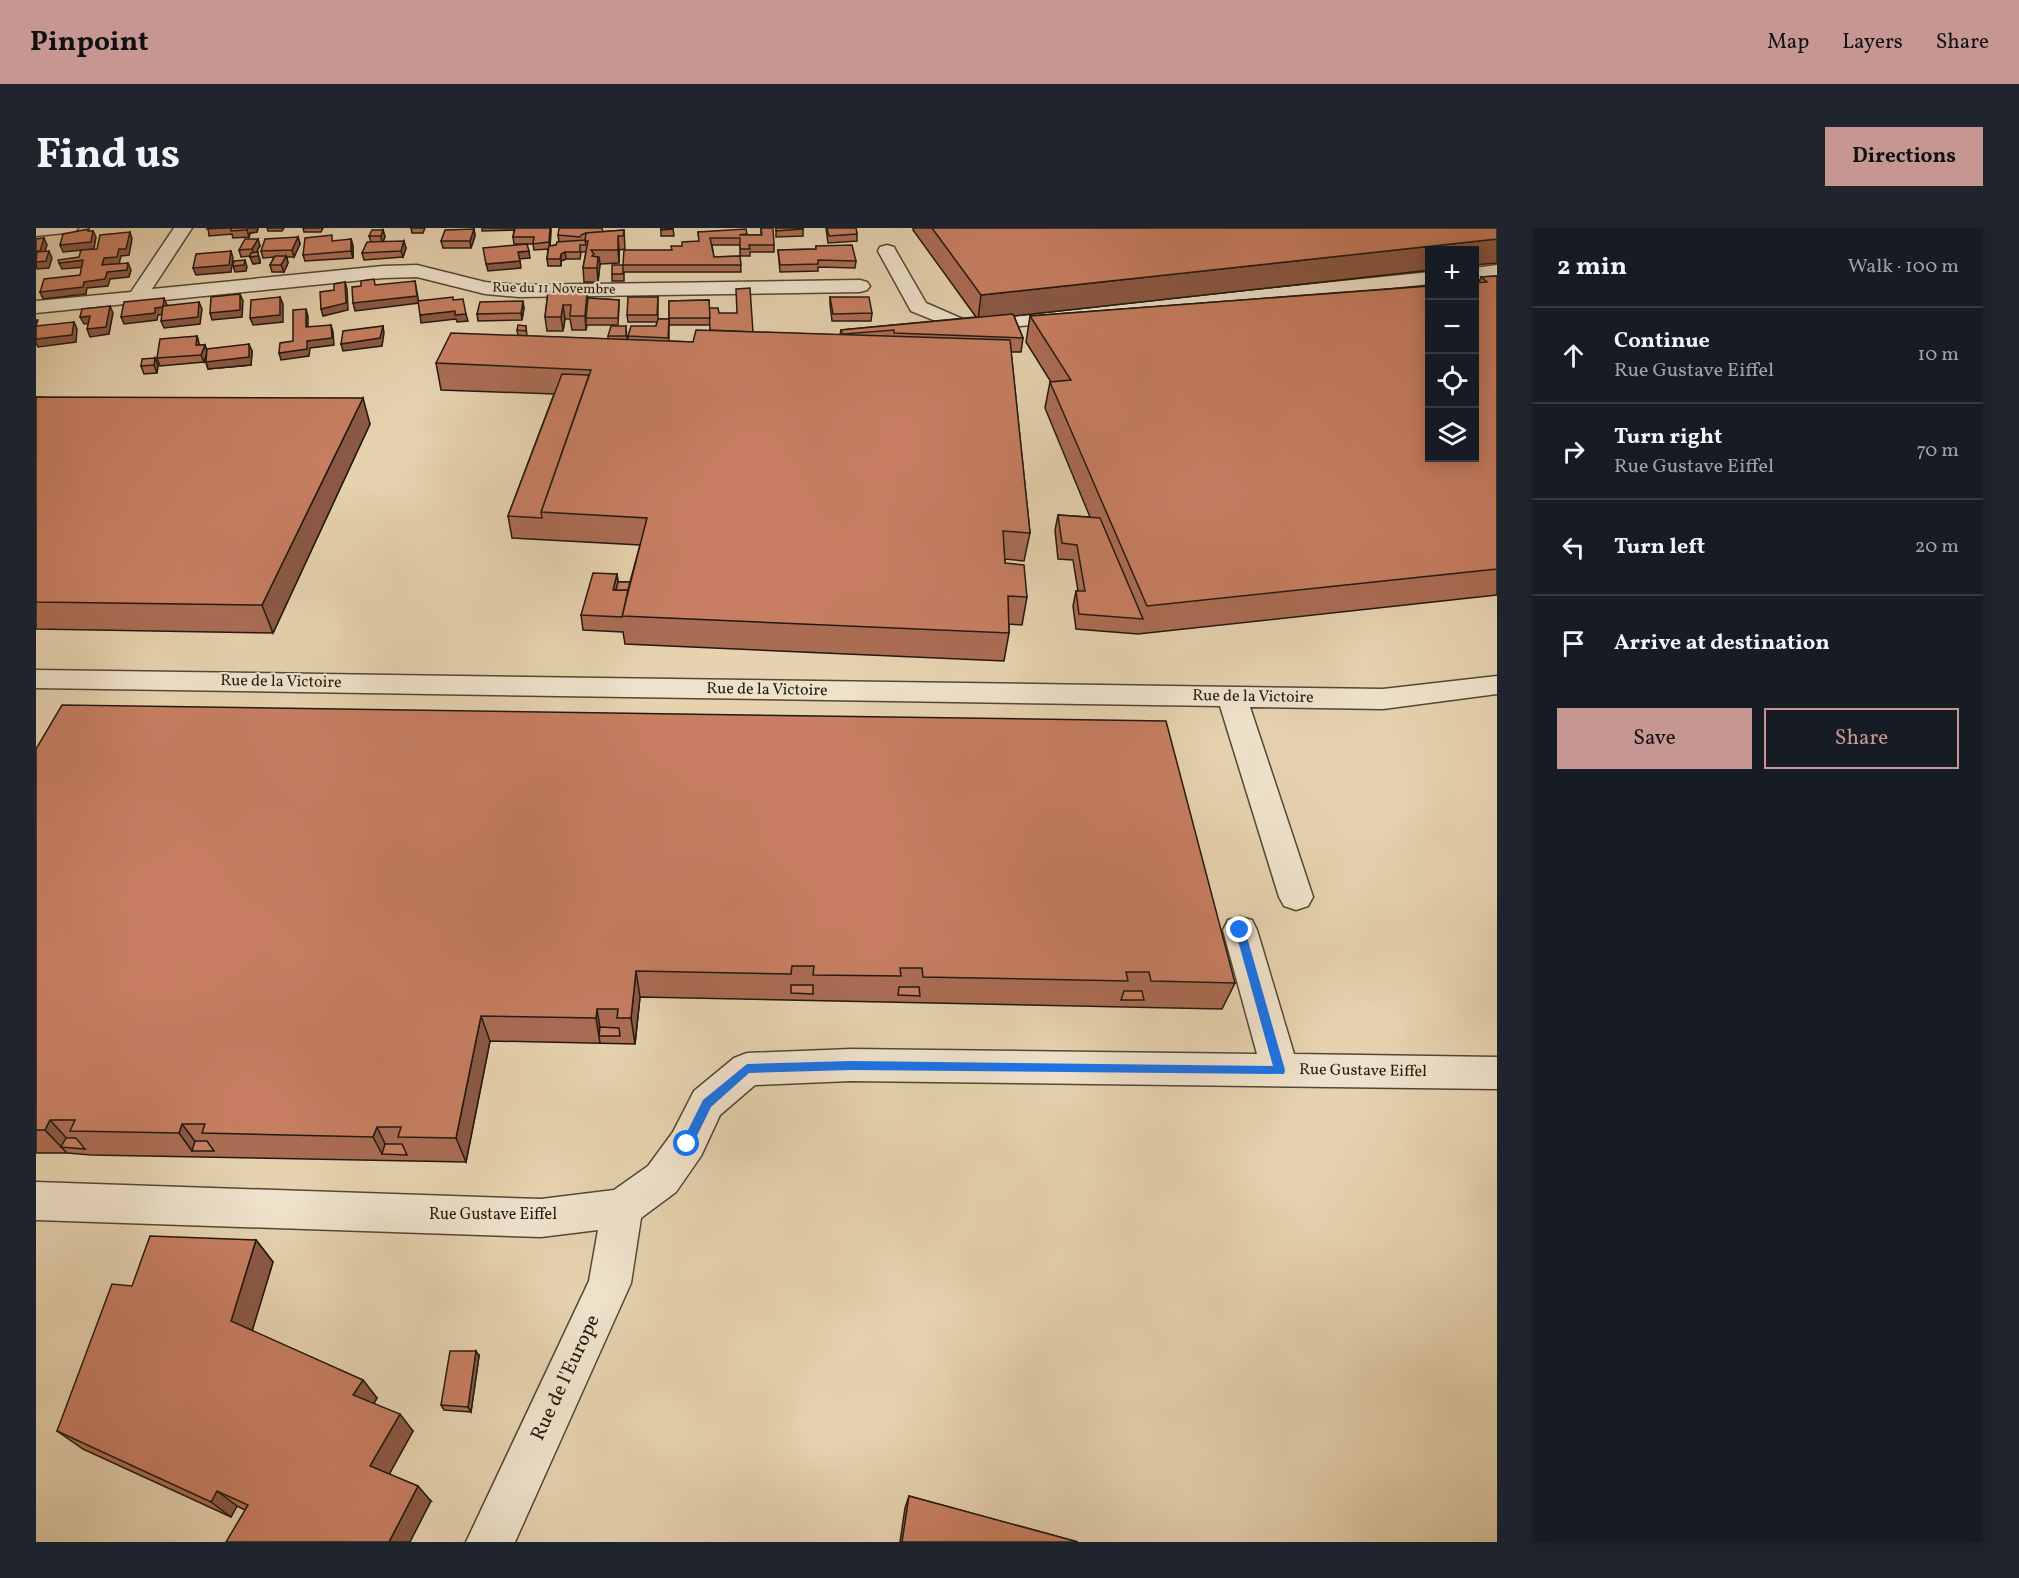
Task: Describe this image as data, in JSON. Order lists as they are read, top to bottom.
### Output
{
  "streets": {
    "street": [
      "Rue du 11 Novembre",
      "Rue de la Victoire",
      "Rue Gustave Eiffel",
      "Rue de l'Europe"
    ]
  },
  "crossings": [
    ["Rue Gustave Eiffel", "Rue de l'Europe"]
  ],
  "page": {
    "header": "Pinpoint",
    "nav": ["Map", "Layers", "Share"],
    "title": "Find us",
    "buttons": [
      "Directions",
      ["Save", "Share"]
    ],
    "heading": ["2 min", "Walk · 100 m"],
    "map_buttons": ["+", "−"],
    "list": [
      ["Continue", "Rue Gustave Eiffel", "10 m"],
      ["Turn right", "Rue Gustave Eiffel", "70 m"],
      ["Turn left", "20 m"],
      "Arrive at destination"
    ]
  }
}
